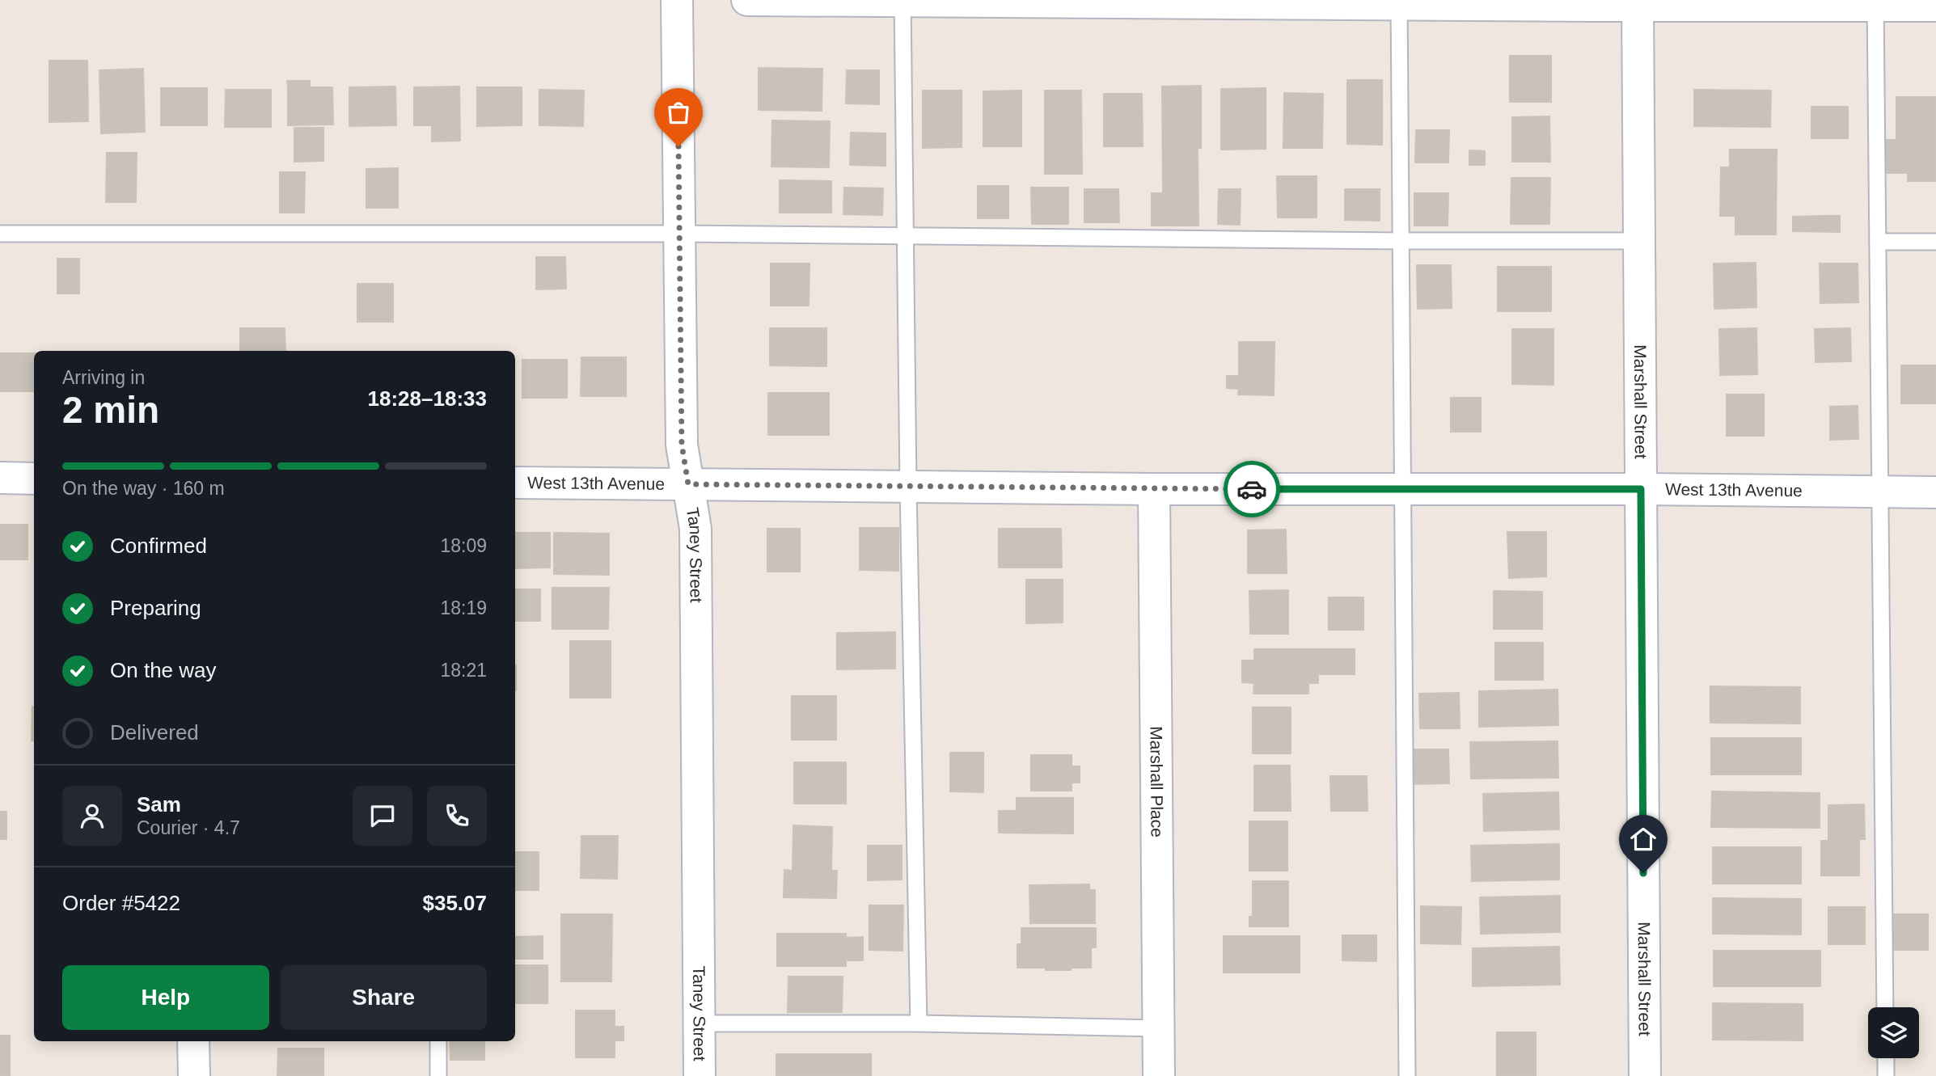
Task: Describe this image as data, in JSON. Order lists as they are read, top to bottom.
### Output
{
  "streets": {
    "street": [
      "Marshall Street",
      "West 13th Avenue",
      "Taney Street",
      "Marshall Place"
    ]
  },
  "crossings": [
    ["Marshall Street", "West 13th Avenue"],
    ["West 13th Avenue", "Taney Street"],
    ["West 13th Avenue", "Marshall Place"]
  ],
  "page": {
    "heading": ["2 min", "Arriving in", "18:28–18:33"],
    "panel": [
      "Sam",
      "Courier · 4.7",
      "Order #5422",
      "$35.07"
    ],
    "bar": "On the way · 160 m",
    "list": [
      ["Confirmed", "18:09"],
      ["Preparing", "18:19"],
      ["On the way", "18:21"],
      "Delivered"
    ],
    "buttons": ["Help", "Share"]
  }
}
